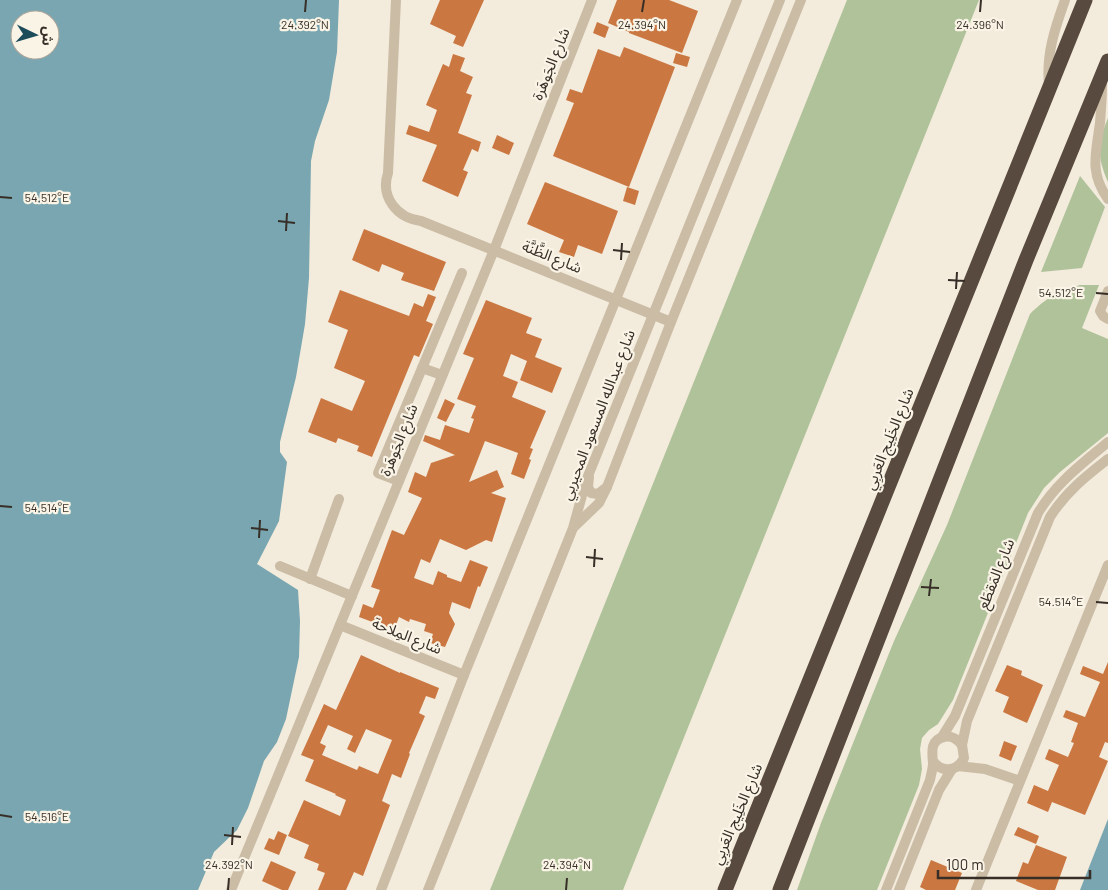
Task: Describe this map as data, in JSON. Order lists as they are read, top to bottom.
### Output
{
  "streets": {
    "highway": ["شارع الخَلِيج العَربِي"],
    "street": [
      "شارع الجَوهَرة",
      "شارع الظَّنَّة",
      "شارع عبدالله المسعود المحيربي",
      "شارع المَقطَع",
      "شارع المِلاحة"
    ]
  },
  "crossings": [
    ["شارع الجَوهَرة", "شارع الظَّنَّة"],
    ["شارع الجَوهَرة", "شارع المِلاحة"],
    ["شارع الظَّنَّة", "شارع عبدالله المسعود المحيربي"]
  ],
  "scale_bar": "100 m",
  "north": "right",
  "coordinates": [
    "24.392°N",
    "24.394°N",
    "24.396°N",
    "54.512°E",
    "54.514°E",
    "54.516°E"
  ]
}
